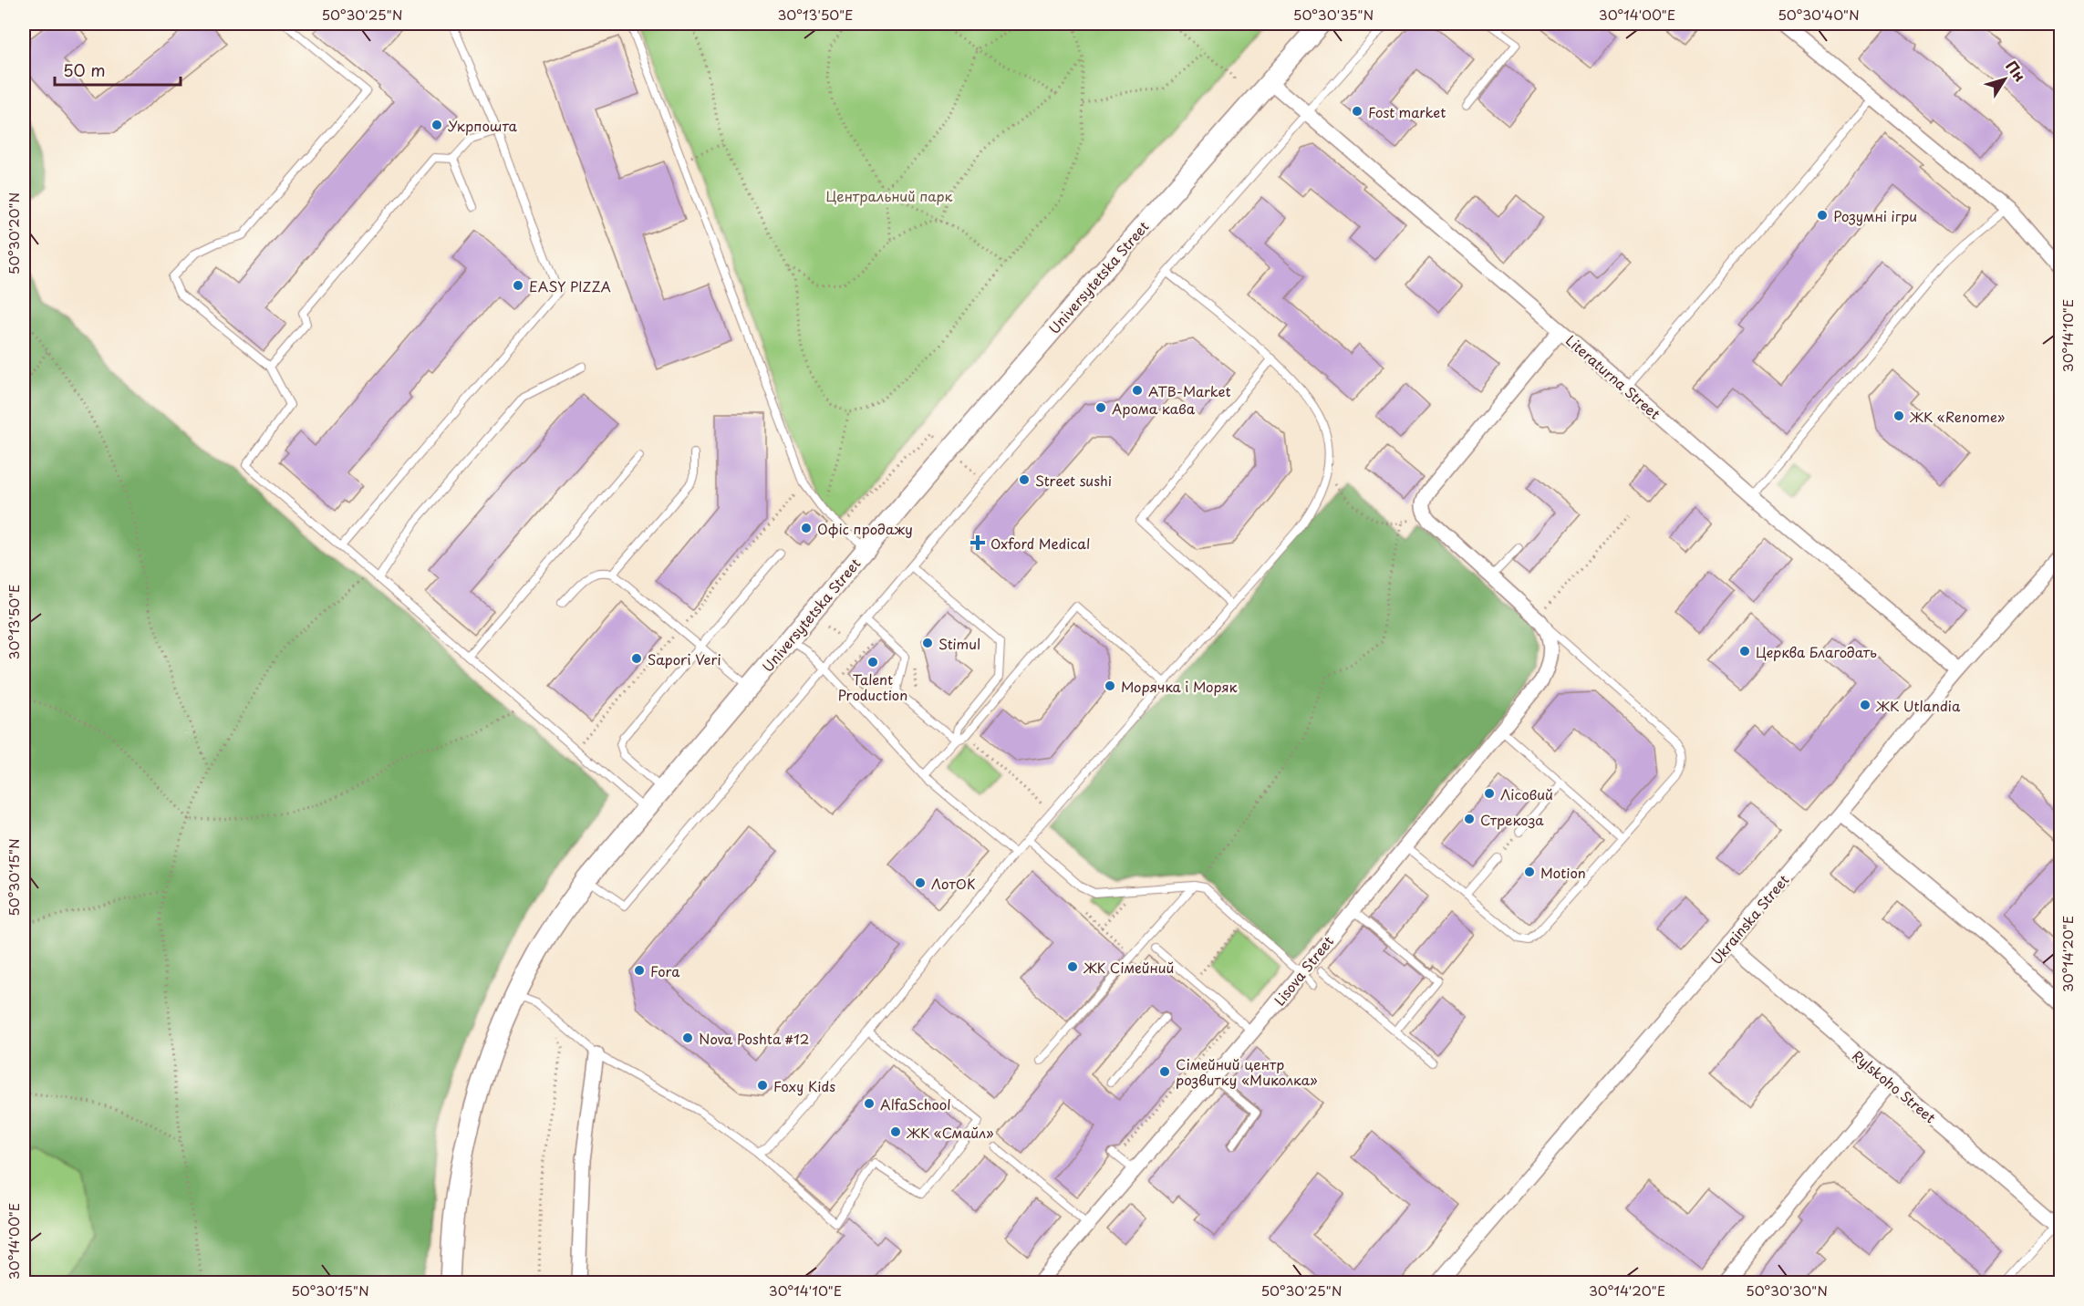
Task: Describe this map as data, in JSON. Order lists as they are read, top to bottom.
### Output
{
  "streets": {
    "main road": ["Universytetska Street"],
    "street": [
      "Literaturna Street",
      "Ukrainska Street",
      "Lisova Street",
      "Rylskoho Street"
    ]
  },
  "crossings": [
    ["Universytetska Street", "Literaturna Street"],
    ["Literaturna Street", "Ukrainska Street"],
    ["Ukrainska Street", "Rylskoho Street"]
  ],
  "parks": ["Центральний парк"],
  "places": {
    "other": [
      "Fost market",
      "Укрпошта",
      "Розумні ігри",
      "EASY PIZZA",
      "ATB-Market",
      "Арома кава",
      "ЖК «Renome»",
      "Street sushi",
      "Офіс продажу",
      "Stimul",
      "Церква Благодать",
      "Sapori Veri",
      "Talent Production",
      "Морячка і Моряк",
      "ЖК Utlandia",
      "Лісовий",
      "Стрекоза",
      "Motion",
      "ЛотОК",
      "ЖК Сімейний",
      "Fora",
      "Nova Poshta #12",
      "Сімейний центр розвитку «Миколка»",
      "Foxy Kids",
      "AlfaSchool",
      "ЖК «Смайл»"
    ],
    "health": ["Oxford Medical"]
  },
  "scale_bar": "50 m",
  "north": "top right",
  "coordinates": [
    "50°30'25\"N",
    "30°13'50\"E",
    "50°30'35\"N",
    "30°14'00\"E",
    "50°30'40\"N",
    "50°30'20\"N",
    "30°14'10\"E",
    "50°30'15\"N",
    "30°14'20\"E",
    "50°30'30\"N"
  ]
}
